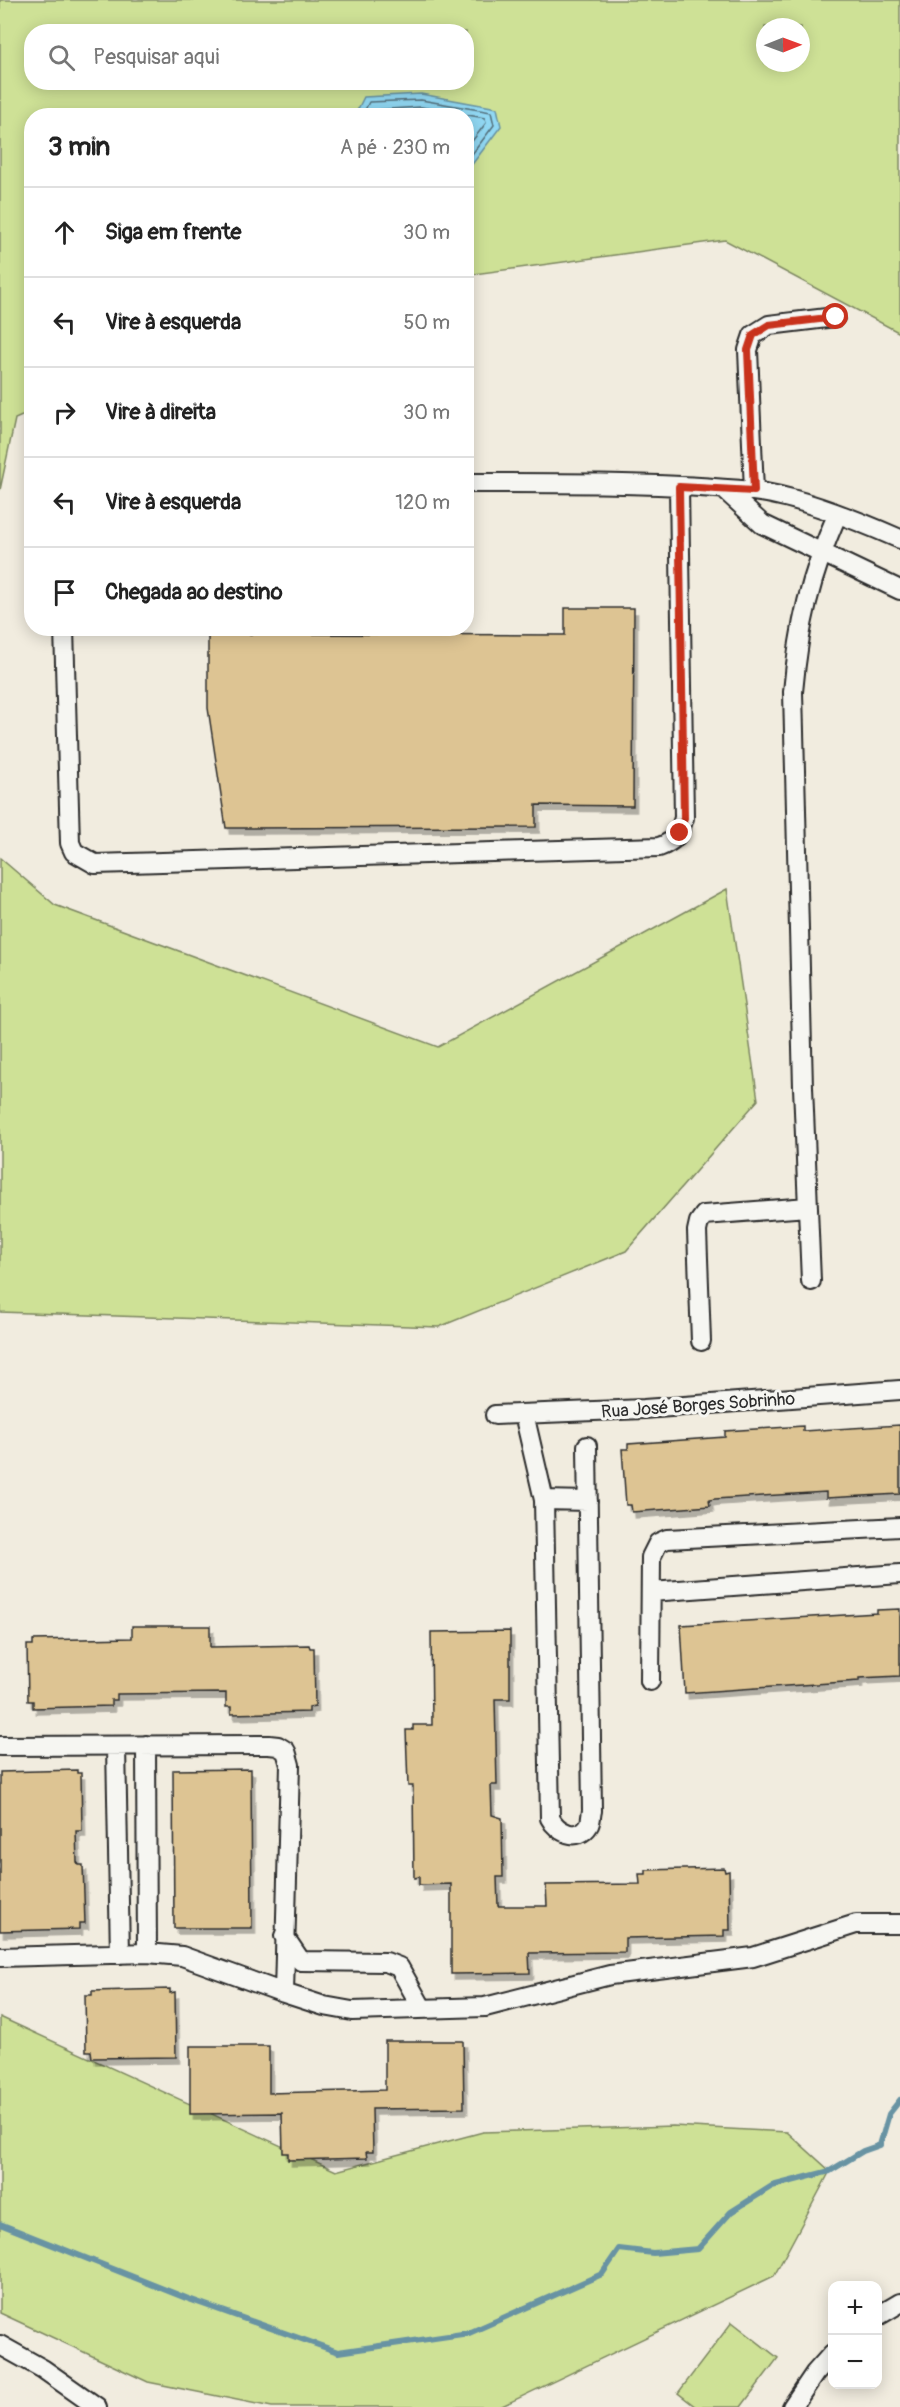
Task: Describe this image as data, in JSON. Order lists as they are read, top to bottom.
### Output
{
  "streets": {
    "street": ["Rua José Borges Sobrinho"]
  },
  "north": "right",
  "page": {
    "search": "Pesquisar aqui",
    "heading": ["3 min", "A pé · 230 m"],
    "list": [
      ["Siga em frente", "30 m"],
      ["Vire à esquerda", "50 m"],
      ["Vire à direita", "30 m"],
      ["Vire à esquerda", "120 m"],
      "Chegada ao destino"
    ],
    "map_buttons": ["+", "−"]
  }
}
